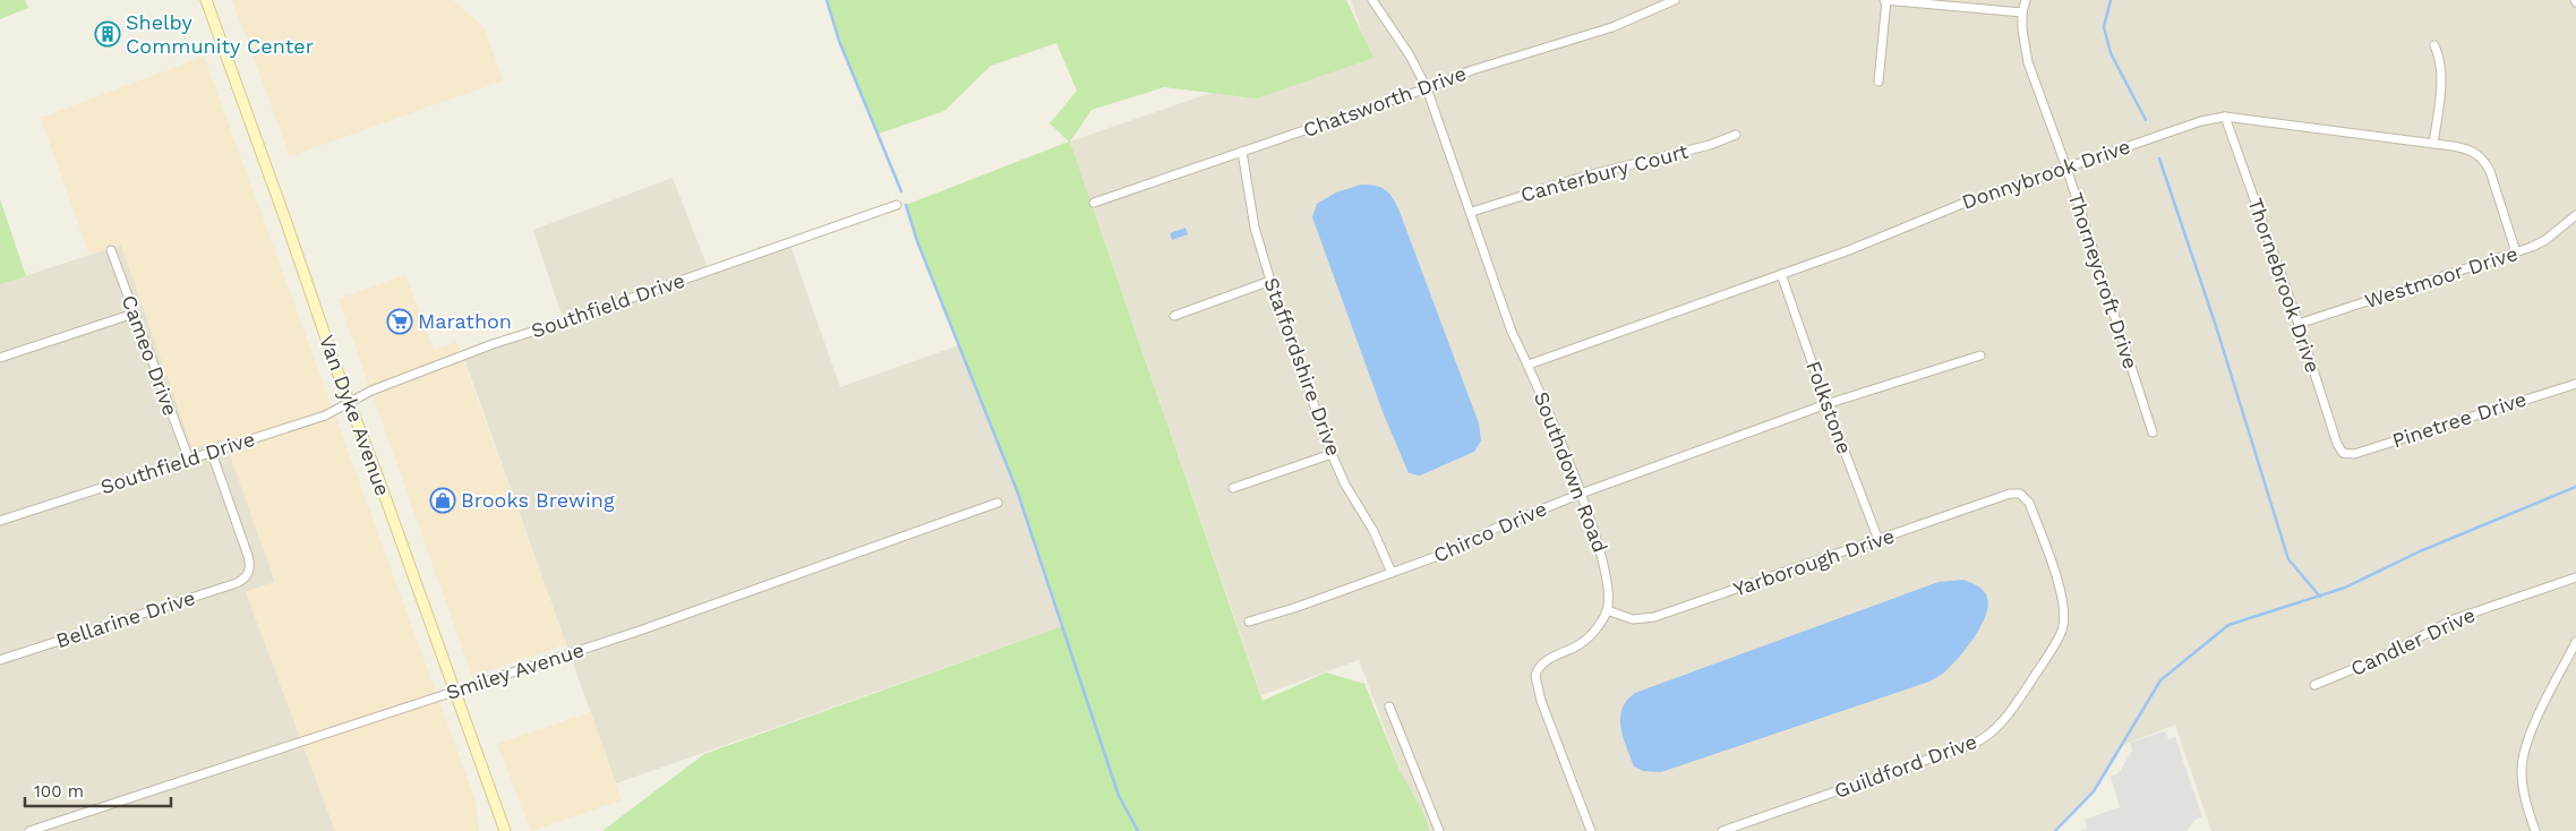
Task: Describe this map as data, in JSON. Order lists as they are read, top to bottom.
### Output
{
  "streets": {
    "main road": ["Van Dyke Avenue"],
    "street": [
      "Chatsworth Drive",
      "Canterbury Court",
      "Donnybrook Drive",
      "Westmoor Drive",
      "Thorneycroft Drive",
      "Thornebrook Drive",
      "Southfield Drive",
      "Cameo Drive",
      "Staffordshire Drive",
      "Folkstone",
      "Pinetree Drive",
      "Southdown Road",
      "Chirco Drive",
      "Yarborough Drive",
      "Bellarine Drive",
      "Candler Drive",
      "Smiley Avenue",
      "Guildford Drive"
    ]
  },
  "crossings": [
    ["Chatsworth Drive", "Staffordshire Drive"],
    ["Chatsworth Drive", "Southdown Road"],
    ["Canterbury Court", "Southdown Road"],
    ["Donnybrook Drive", "Westmoor Drive"],
    ["Donnybrook Drive", "Thorneycroft Drive"],
    ["Donnybrook Drive", "Thornebrook Drive"],
    ["Donnybrook Drive", "Folkstone"],
    ["Donnybrook Drive", "Southdown Road"],
    ["Westmoor Drive", "Thornebrook Drive"],
    ["Thornebrook Drive", "Pinetree Drive"],
    ["Southfield Drive", "Cameo Drive"],
    ["Southfield Drive", "Van Dyke Avenue"],
    ["Southfield Drive", "Bellarine Drive"],
    ["Staffordshire Drive", "Chirco Drive"],
    ["Folkstone", "Chirco Drive"],
    ["Folkstone", "Yarborough Drive"],
    ["Van Dyke Avenue", "Smiley Avenue"],
    ["Southdown Road", "Chirco Drive"],
    ["Southdown Road", "Yarborough Drive"],
    ["Yarborough Drive", "Guildford Drive"]
  ],
  "places": {
    "building": ["Shelby Community Center"],
    "supermarket": ["Marathon"],
    "shop": ["Brooks Brewing"]
  },
  "scale_bar": "100 m"
}
